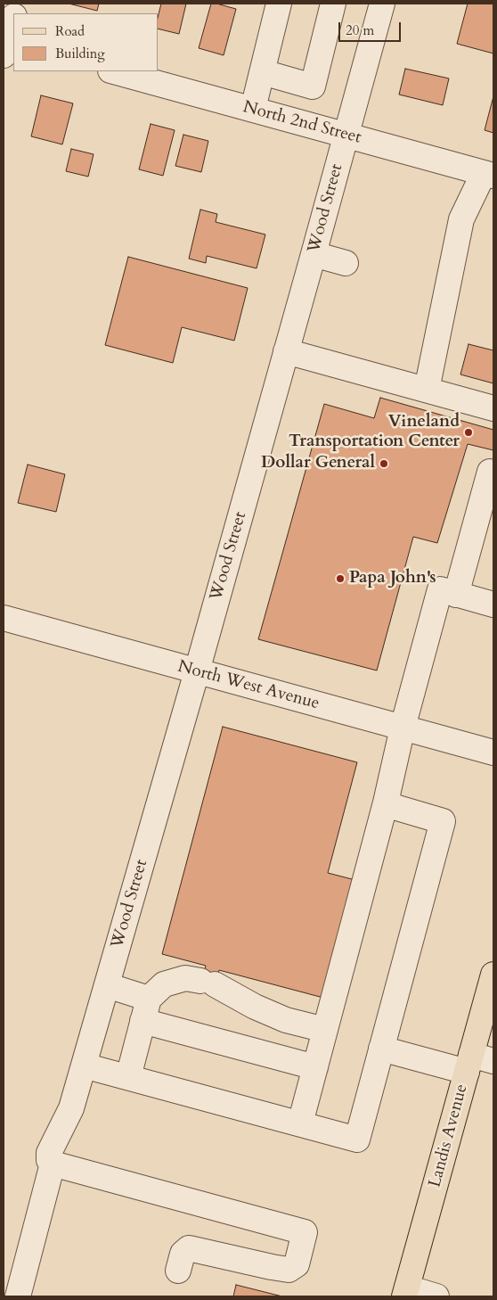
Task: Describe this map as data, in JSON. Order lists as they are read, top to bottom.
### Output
{
  "streets": {
    "main road": ["Landis Avenue"],
    "street": ["North 2nd Street", "Wood Street", "North West Avenue"]
  },
  "crossings": [
    ["North 2nd Street", "Wood Street"],
    ["Wood Street", "North West Avenue"]
  ],
  "places": ["Vineland Transportation Center", "Dollar General", "Papa John's"],
  "legend": ["Road", "Building"],
  "scale_bar": "20 m"
}
